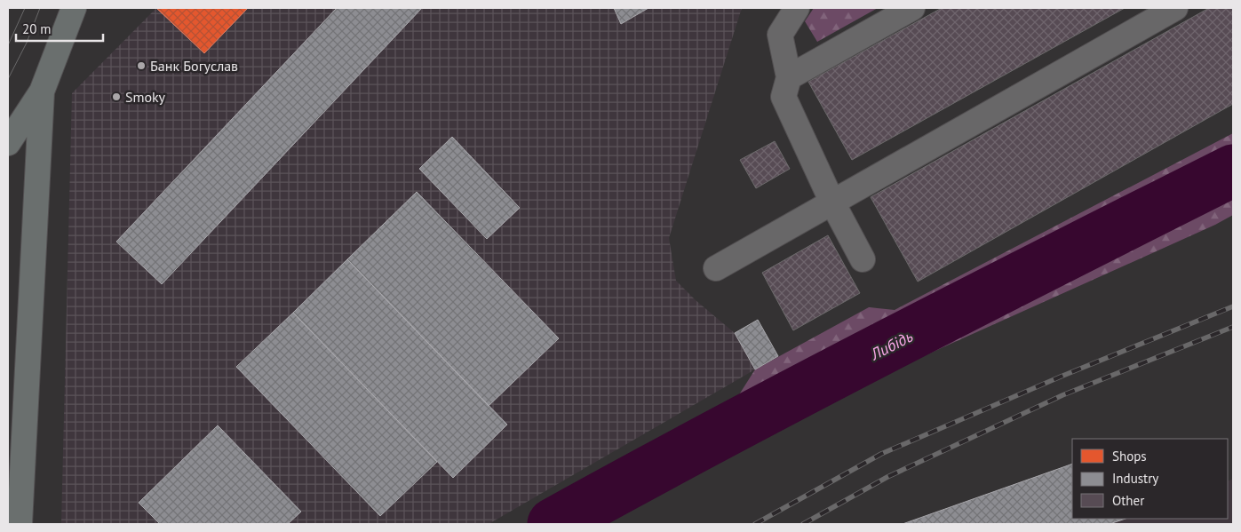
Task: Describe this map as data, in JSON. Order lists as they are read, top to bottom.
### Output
{
  "water": ["Либідь"],
  "places": ["Банк Богуслав", "Smoky"],
  "legend": ["Shops", "Industry", "Other"],
  "scale_bar": "20 m"
}
